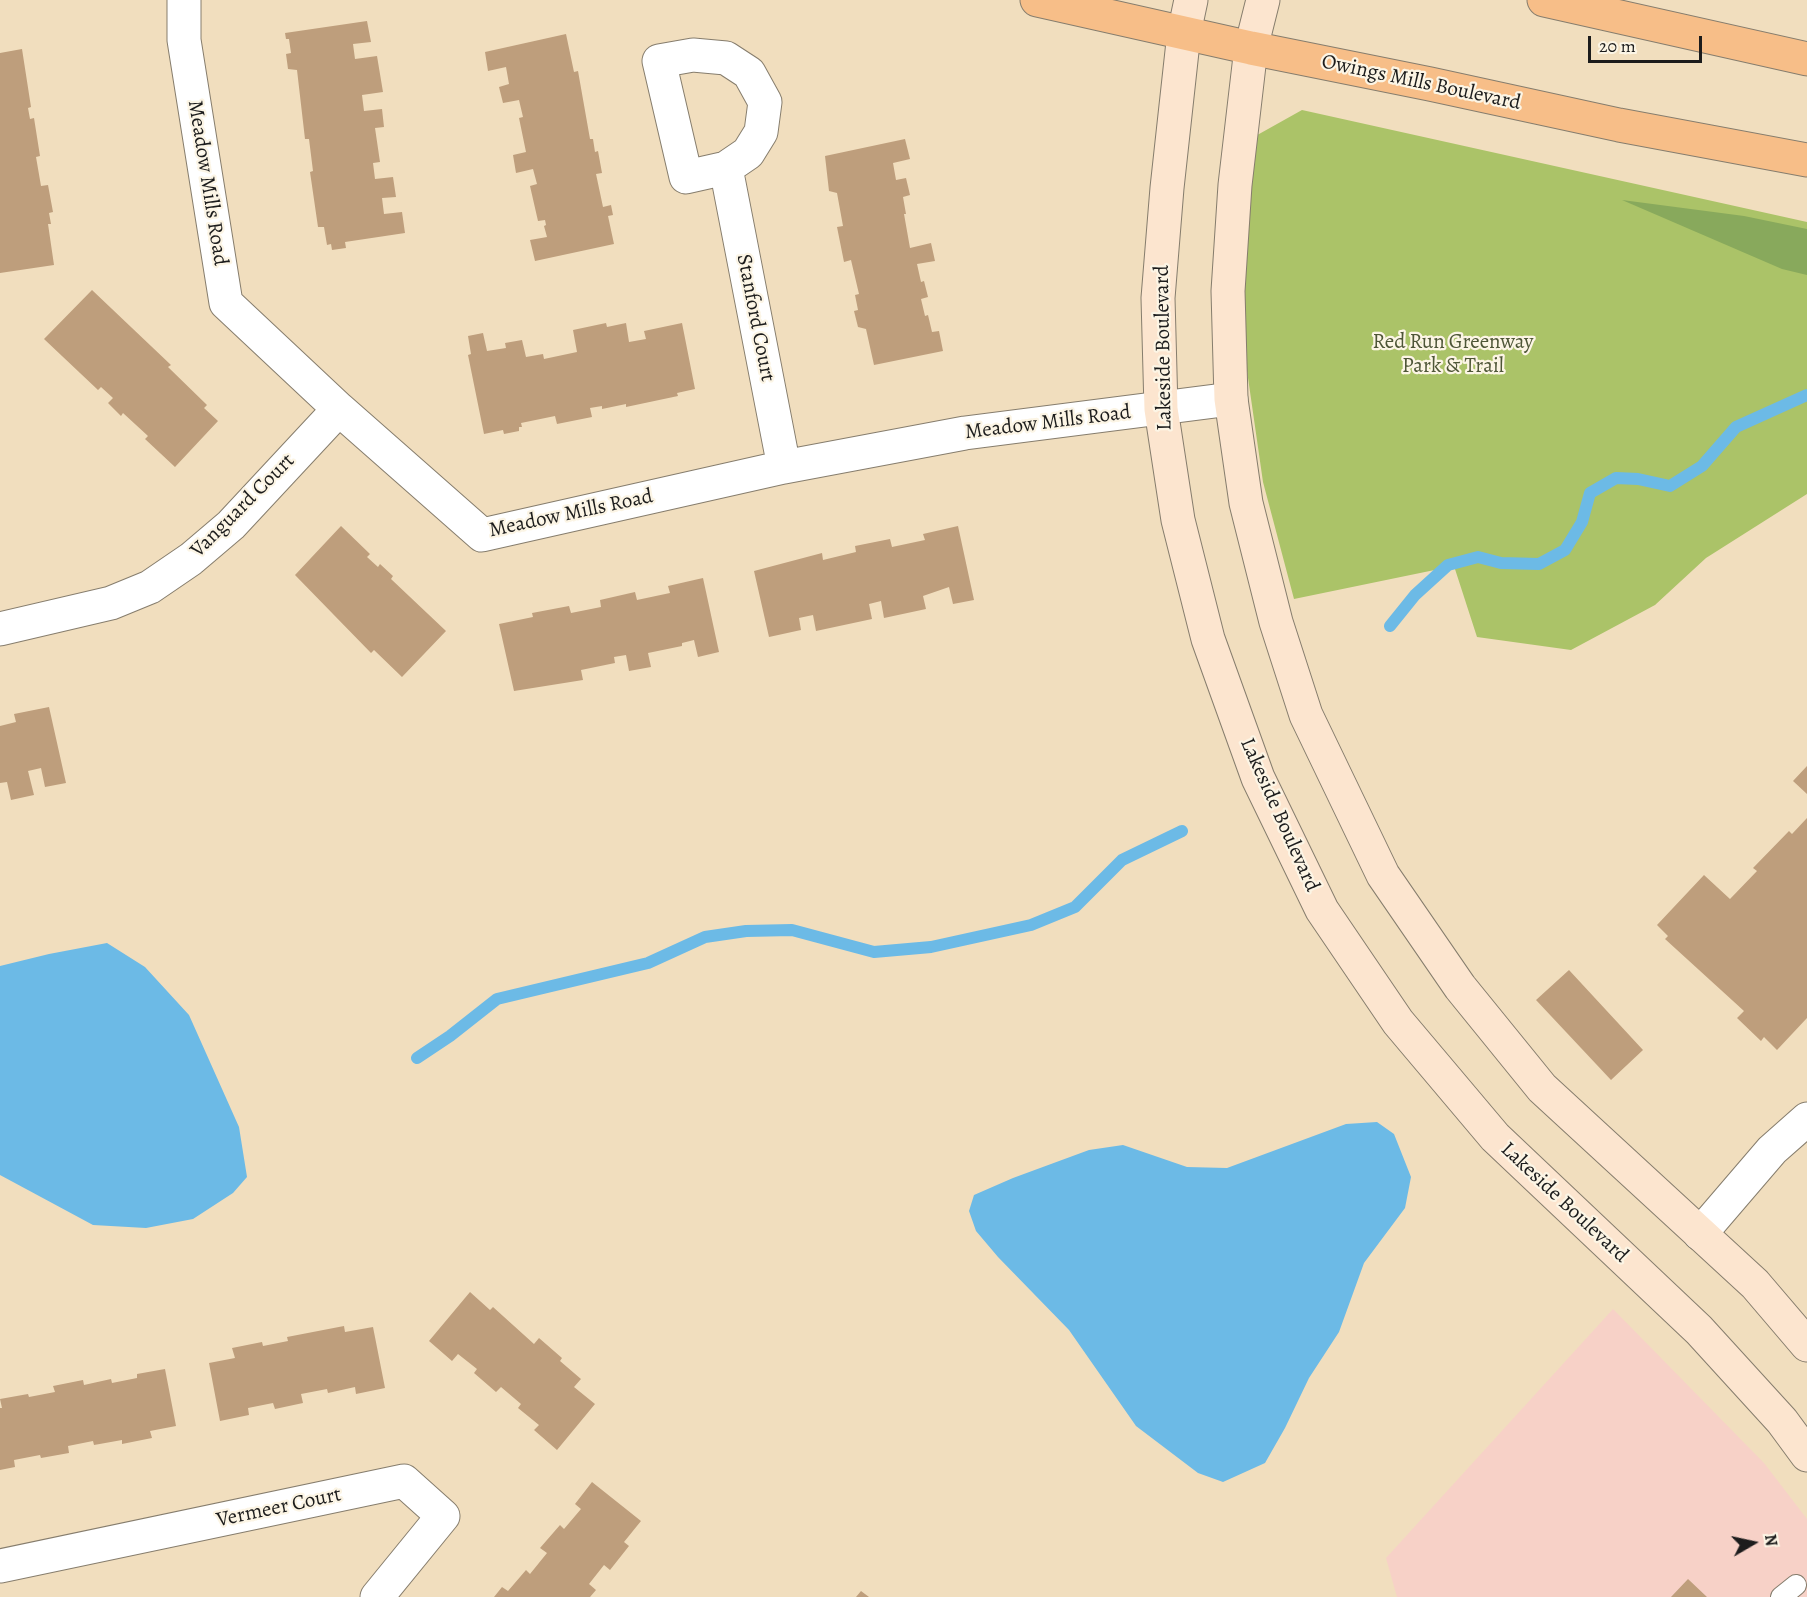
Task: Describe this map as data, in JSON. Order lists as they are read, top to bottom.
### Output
{
  "streets": {
    "main road": ["Owings Mills Boulevard", "Lakeside Boulevard"],
    "street": [
      "Meadow Mills Road",
      "Stanford Court",
      "Vanguard Court",
      "Vermeer Court"
    ]
  },
  "crossings": [
    ["Owings Mills Boulevard", "Lakeside Boulevard"],
    ["Meadow Mills Road", "Stanford Court"],
    ["Meadow Mills Road", "Lakeside Boulevard"],
    ["Meadow Mills Road", "Vanguard Court"]
  ],
  "parks": ["Red Run Greenway Park & Trail"],
  "scale_bar": "20 m",
  "north": "right"
}
